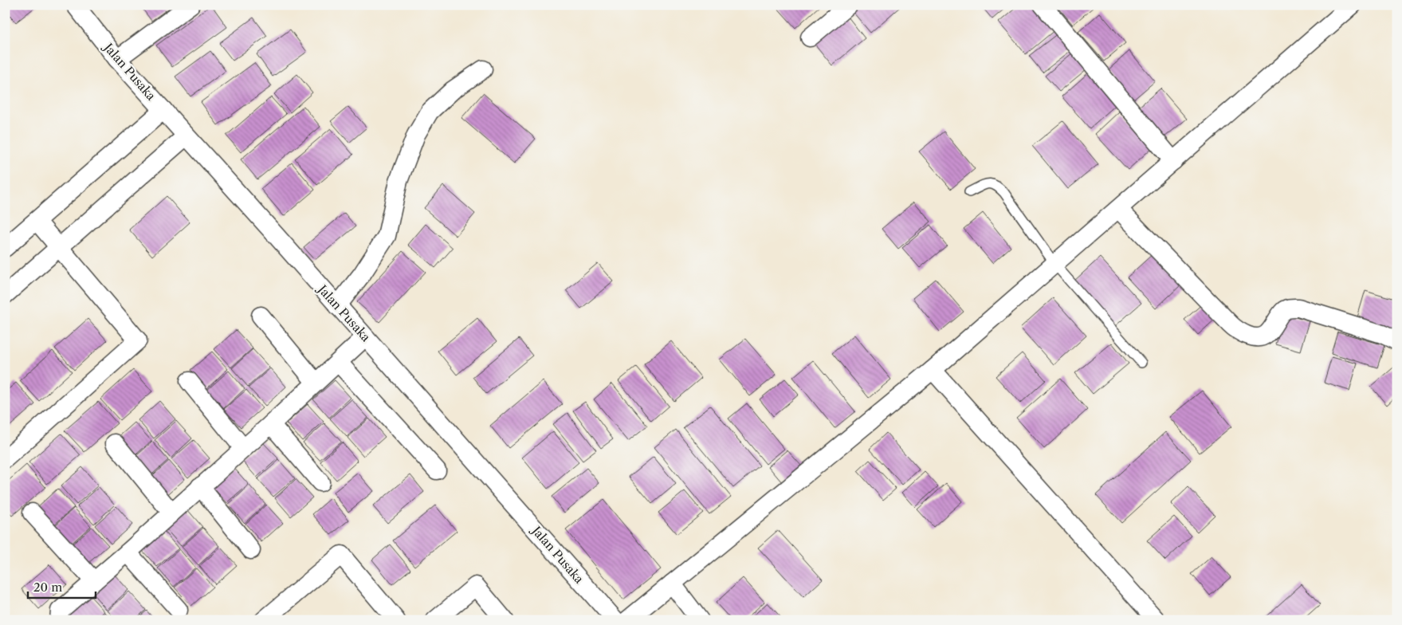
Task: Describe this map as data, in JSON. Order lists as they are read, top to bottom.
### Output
{
  "streets": {
    "street": ["Jalan Pusaka"]
  },
  "scale_bar": "20 m"
}
